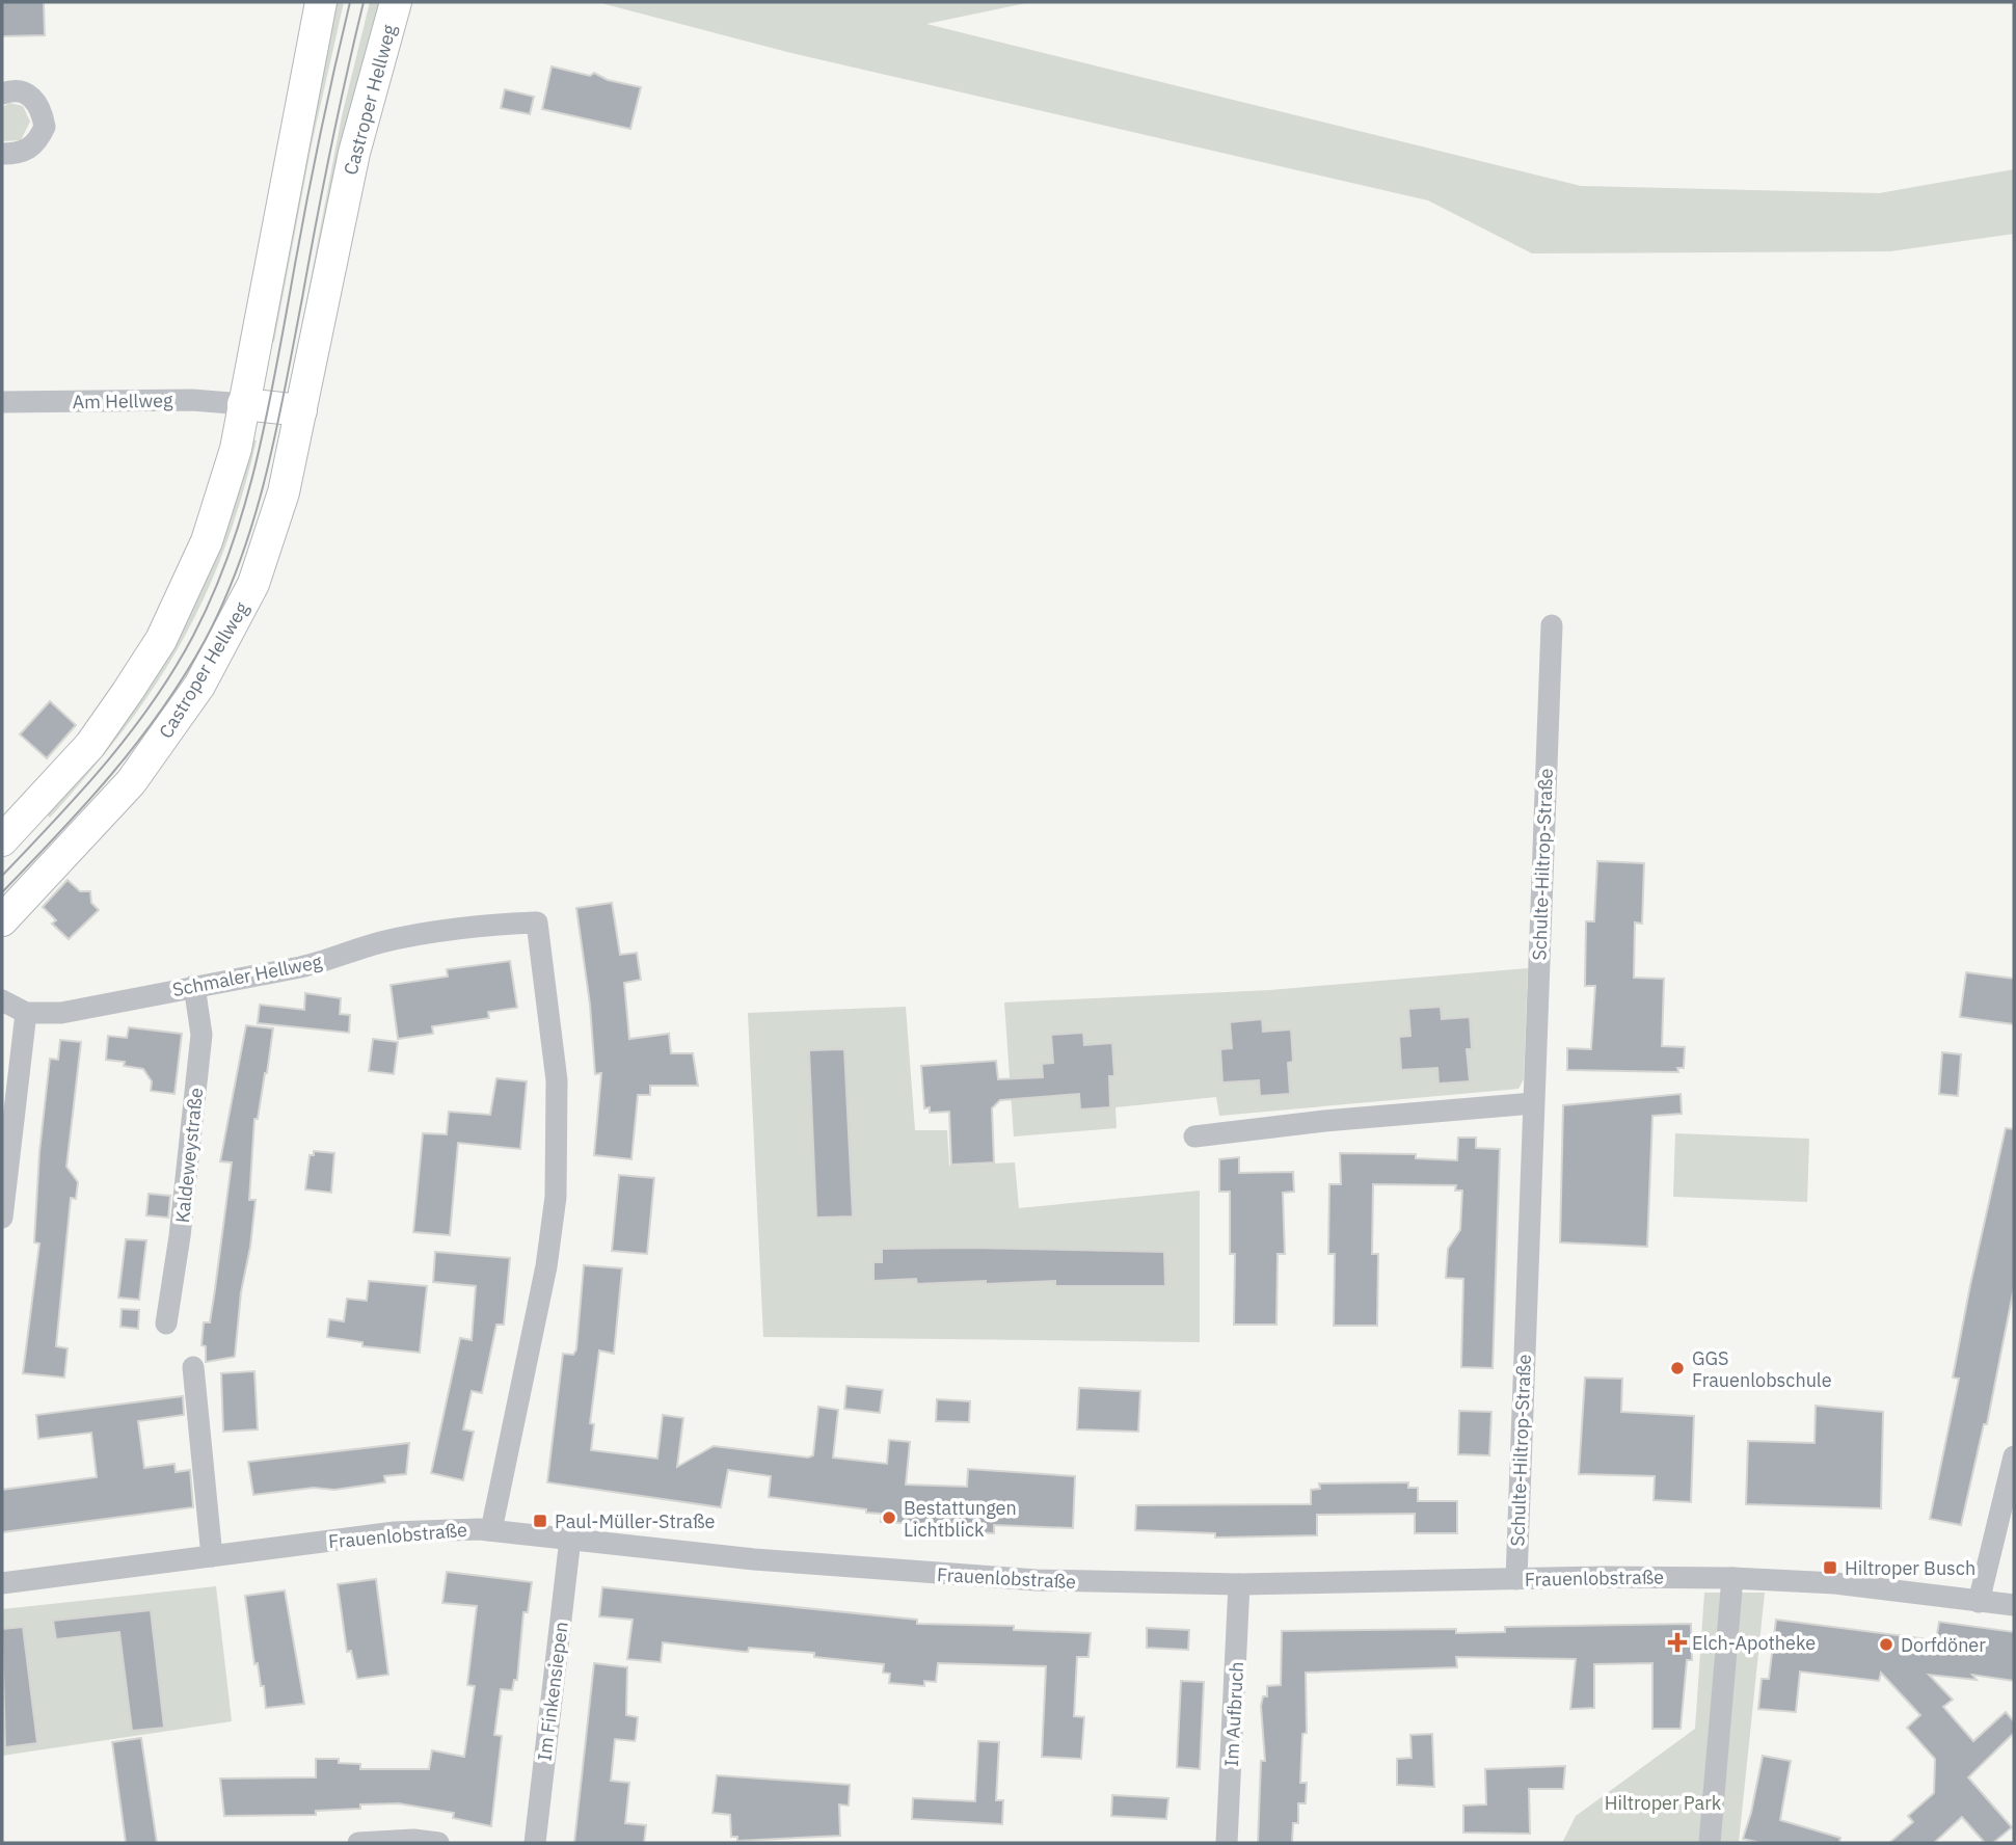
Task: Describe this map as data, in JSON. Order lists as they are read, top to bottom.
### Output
{
  "streets": {
    "main road": ["Castroper Hellweg"],
    "street": [
      "Am Hellweg",
      "Schulte-Hiltrop-Straße",
      "Schmaler Hellweg",
      "Kaldeweystraße",
      "Frauenlobstraße",
      "Im Finkensiepen",
      "Im Aufbruch"
    ]
  },
  "crossings": [
    ["Schulte-Hiltrop-Straße", "Frauenlobstraße"],
    ["Schmaler Hellweg", "Kaldeweystraße"],
    ["Schmaler Hellweg", "Frauenlobstraße"],
    ["Frauenlobstraße", "Im Finkensiepen"],
    ["Frauenlobstraße", "Im Aufbruch"]
  ],
  "parks": ["Hiltroper Park"],
  "places": {
    "other": ["GGS Frauenlobschule", "Bestattungen Lichtblick", "Dorfdöner"],
    "transit": ["Paul-Müller-Straße", "Hiltroper Busch"],
    "health": ["Elch-Apotheke"]
  }
}
